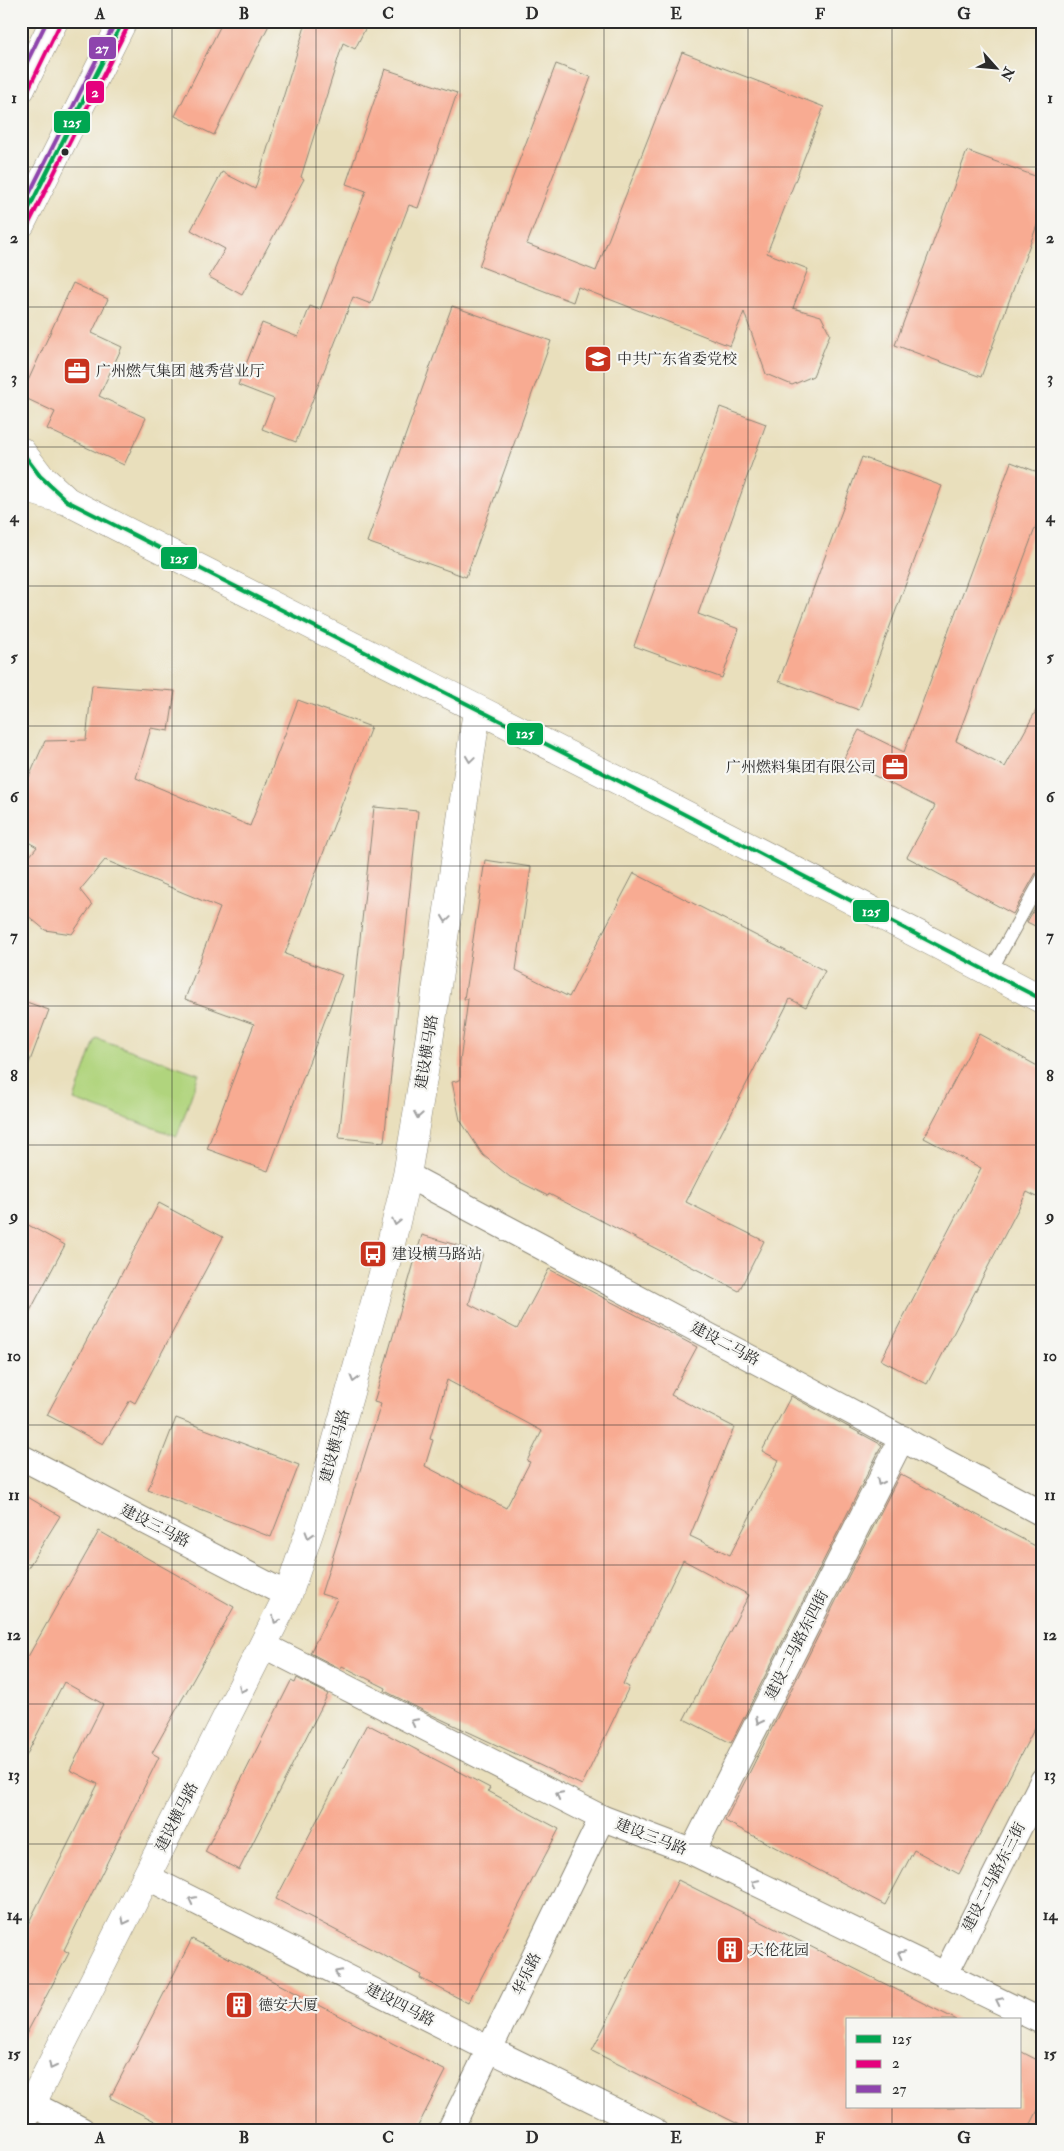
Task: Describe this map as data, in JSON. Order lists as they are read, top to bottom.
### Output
{
  "streets": {
    "main road": ["建设横马路"],
    "street": [
      "建设二马路",
      "建设三马路",
      "建设二马路东四街",
      "建设二马路东三街",
      "华乐路",
      "建设四马路"
    ]
  },
  "crossings": [
    ["建设横马路", "建设二马路"],
    ["建设横马路", "建设三马路"],
    ["建设横马路", "建设四马路"],
    ["建设二马路", "建设二马路东四街"],
    ["建设三马路", "建设二马路东四街"],
    ["建设三马路", "建设二马路东三街"],
    ["建设三马路", "华乐路"],
    ["华乐路", "建设四马路"]
  ],
  "one_way": [
    "建设横马路",
    "建设三马路",
    "建设二马路东四街",
    "建设四马路"
  ],
  "places": {
    "school or university": ["中共广东省委党校"],
    "office": ["广州燃气集团 越秀营业厅", "广州燃料集团有限公司"],
    "bus stop": ["建设横马路站"],
    "building": ["天伦花园", "德安大厦"]
  },
  "lines": ["transit line 125", "transit line 27", "transit line 2"],
  "legend": ["125", "2", "27"],
  "north": "bottom right",
  "grid": {
    "columns": [
      "A",
      "B",
      "C",
      "D",
      "E",
      "F",
      "G"
    ],
    "rows": [
      "1",
      "2",
      "3",
      "4",
      "5",
      "6",
      "7",
      "8",
      "9",
      "10",
      "11",
      "12",
      "13",
      "14",
      "15"
    ]
  }
}
